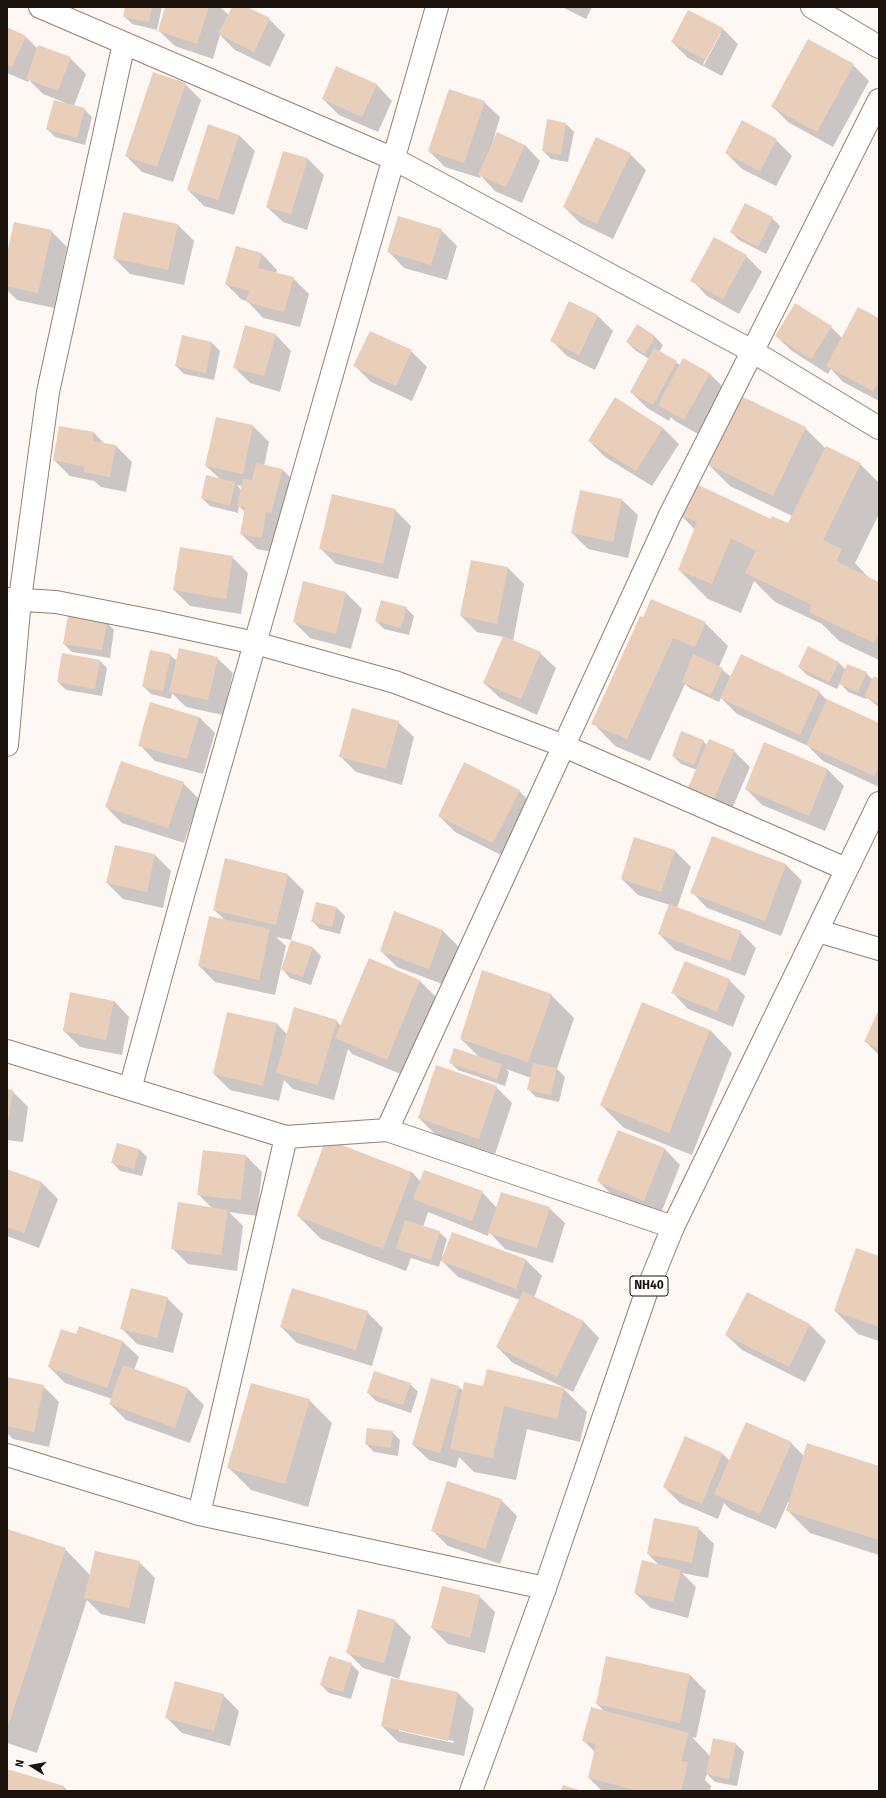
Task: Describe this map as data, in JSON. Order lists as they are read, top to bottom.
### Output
{
  "streets": {
    "main road": ["NH40"]
  },
  "north": "left"
}
